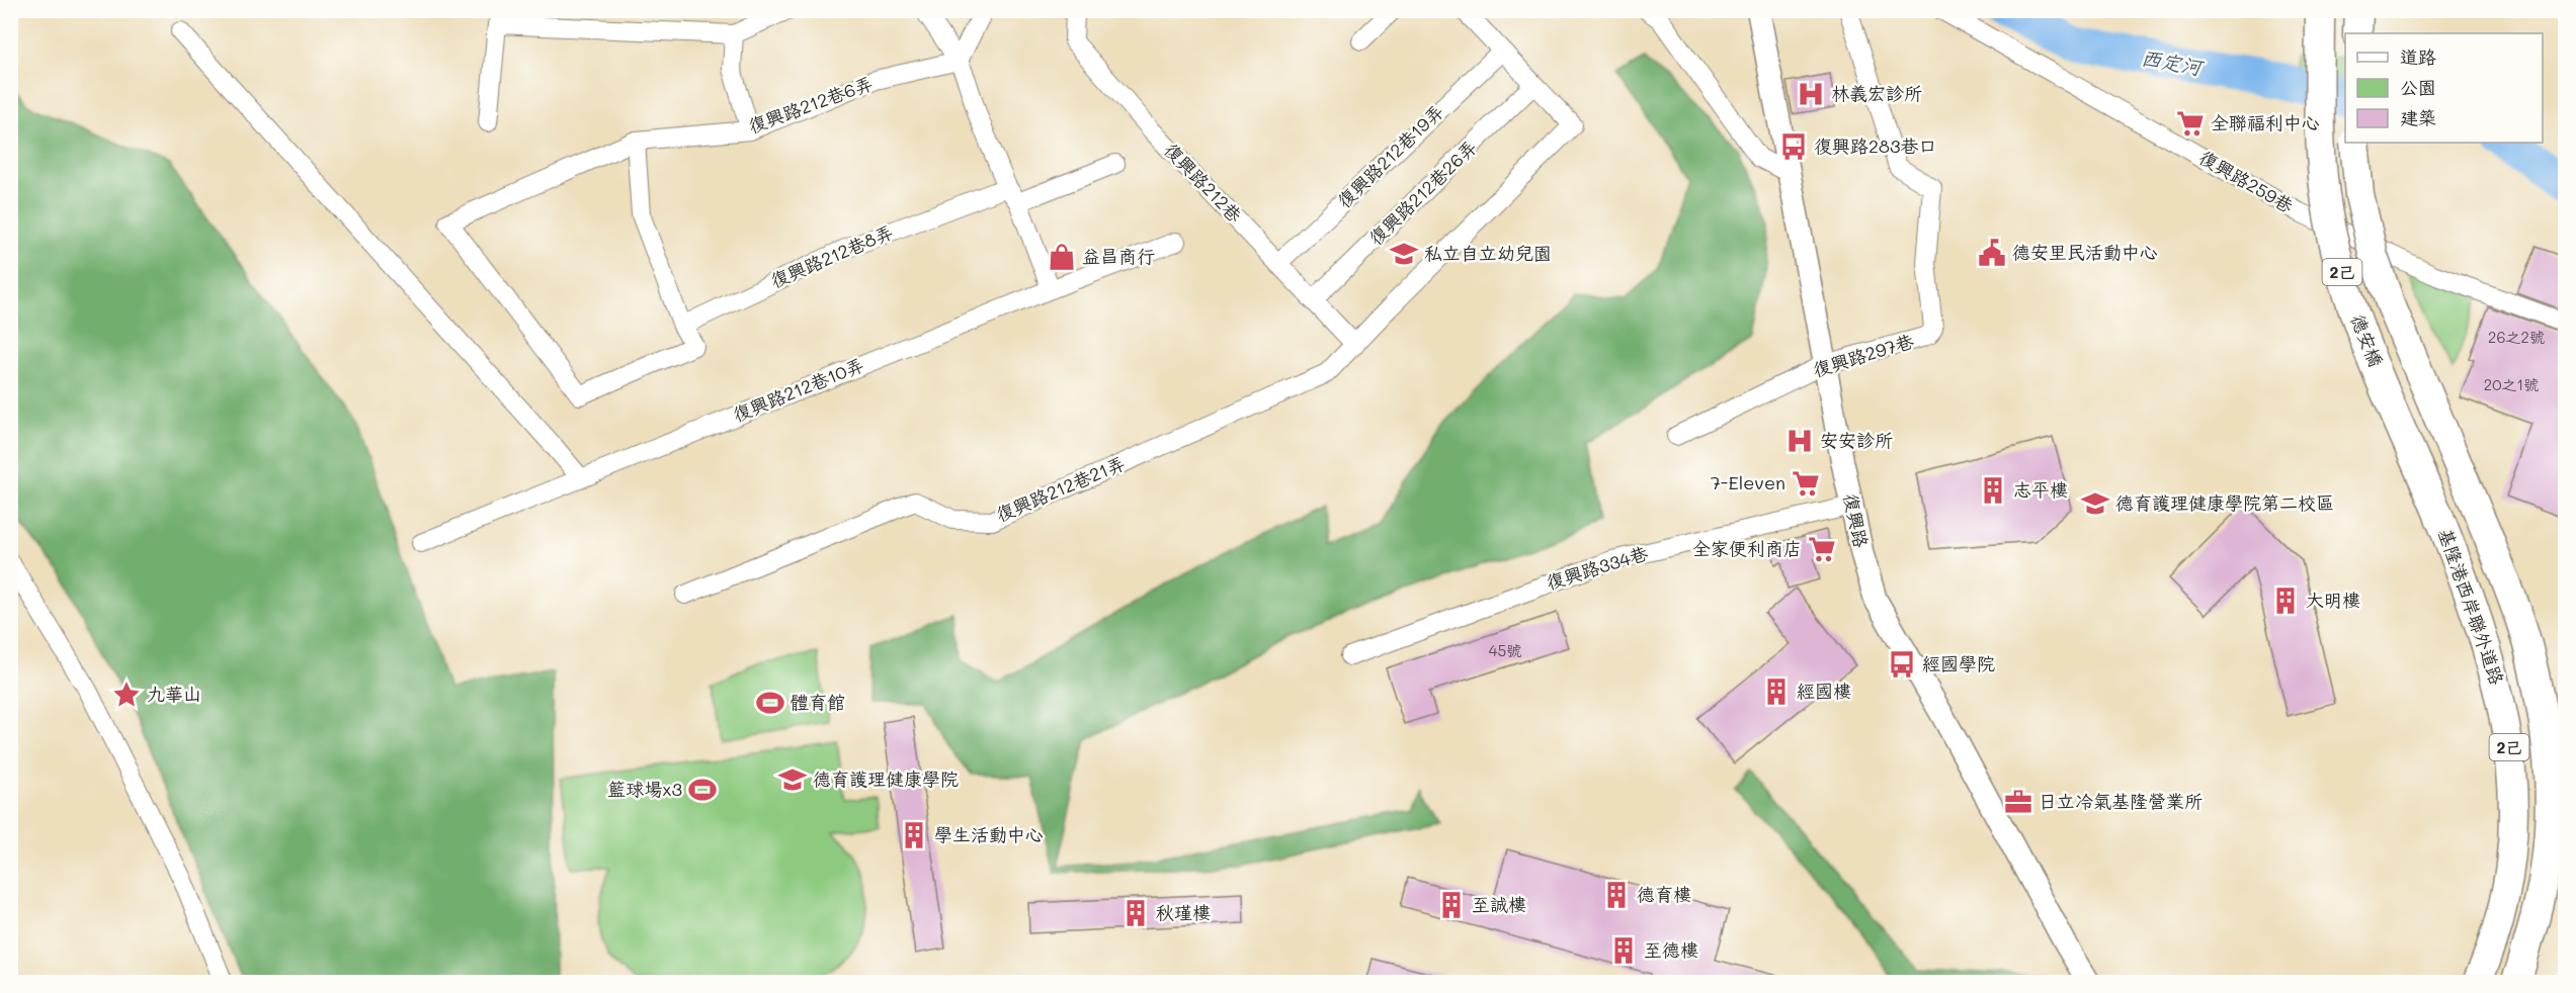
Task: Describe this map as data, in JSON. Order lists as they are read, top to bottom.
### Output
{
  "streets": {
    "main road": ["2己", "德安橋", "基隆港西岸聯外道路"],
    "street": [
      "復興路212巷6弄",
      "復興路212巷19弄",
      "復興路259巷",
      "復興路212巷",
      "復興路212巷26弄",
      "復興路212巷8弄",
      "復興路297巷",
      "復興路212巷10弄",
      "復興路212巷21弄",
      "復興路",
      "復興路334巷"
    ]
  },
  "crossings": [
    ["復興路212巷6弄", "復興路212巷8弄"],
    ["復興路212巷19弄", "復興路212巷"],
    ["復興路212巷", "復興路212巷26弄"],
    ["復興路212巷", "復興路212巷21弄"],
    ["德安橋", "基隆港西岸聯外道路"],
    ["復興路297巷", "復興路"],
    ["復興路", "復興路334巷"]
  ],
  "water": ["西定河"],
  "places": {
    "hospital": ["林義宏診所", "安安診所"],
    "supermarket": ["全聯福利中心", "7-Eleven", "全家便利商店"],
    "bus stop": ["復興路283巷口", "經國學院"],
    "public building": ["德安里民活動中心"],
    "school or university": ["私立自立幼兒園", "德育護理健康學院第二校區", "德育護理健康學院"],
    "shop": ["益昌商行"],
    "building": [
      "志平樓",
      "大明樓",
      "經國樓",
      "學生活動中心",
      "德育樓",
      "至誠樓",
      "秋瑾樓",
      "至德樓"
    ],
    "place": ["九華山"],
    "sports": ["體育館", "籃球場x3"],
    "office": ["日立冷氣基隆營業所"]
  },
  "house_numbers": ["26之2號", "20之1號", "45號"],
  "legend": ["道路", "公園", "建築"]
}
